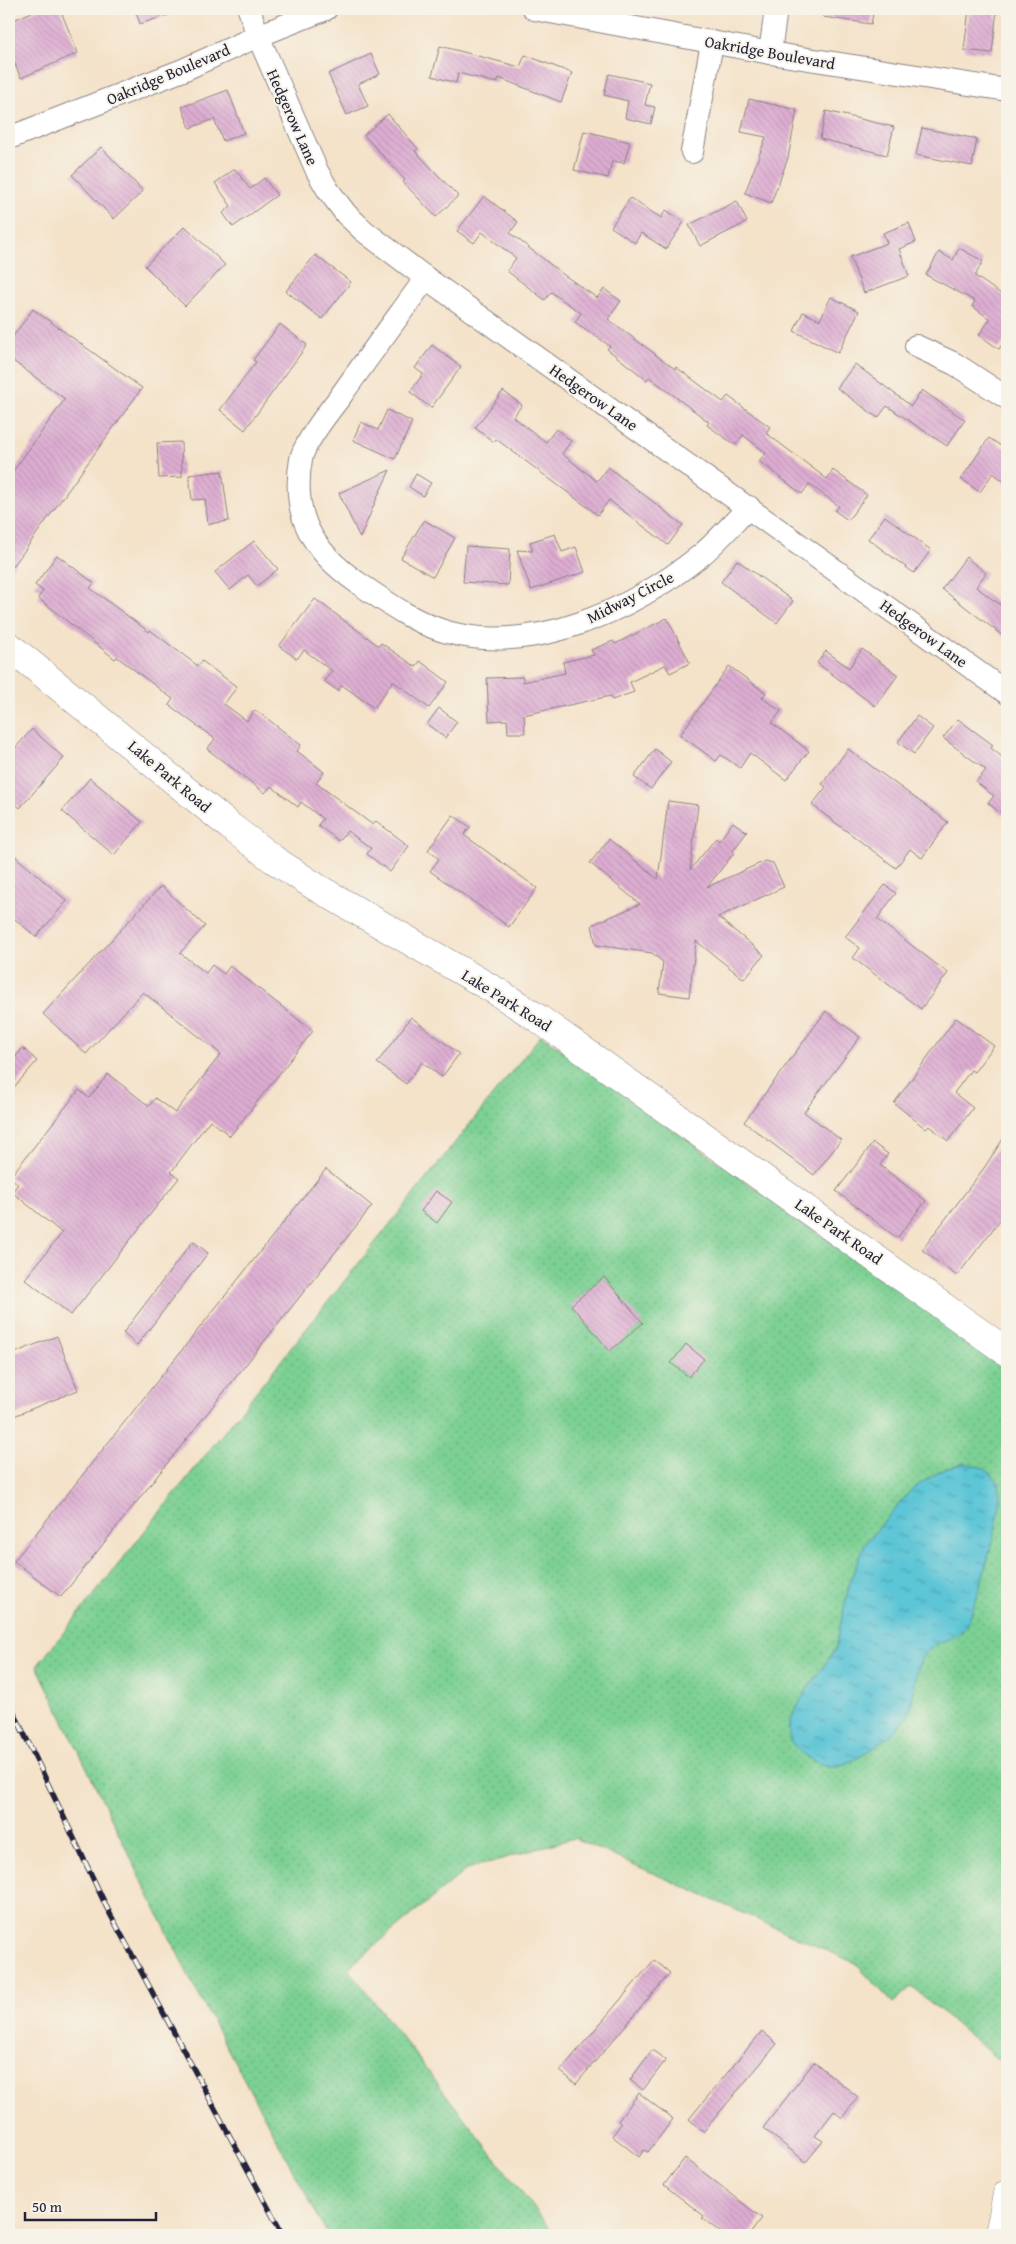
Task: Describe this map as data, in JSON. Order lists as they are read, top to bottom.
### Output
{
  "streets": {
    "main road": ["Lake Park Road"],
    "street": ["Oakridge Boulevard", "Hedgerow Lane", "Midway Circle"]
  },
  "crossings": [
    ["Oakridge Boulevard", "Hedgerow Lane"],
    ["Hedgerow Lane", "Midway Circle"]
  ],
  "scale_bar": "50 m"
}
